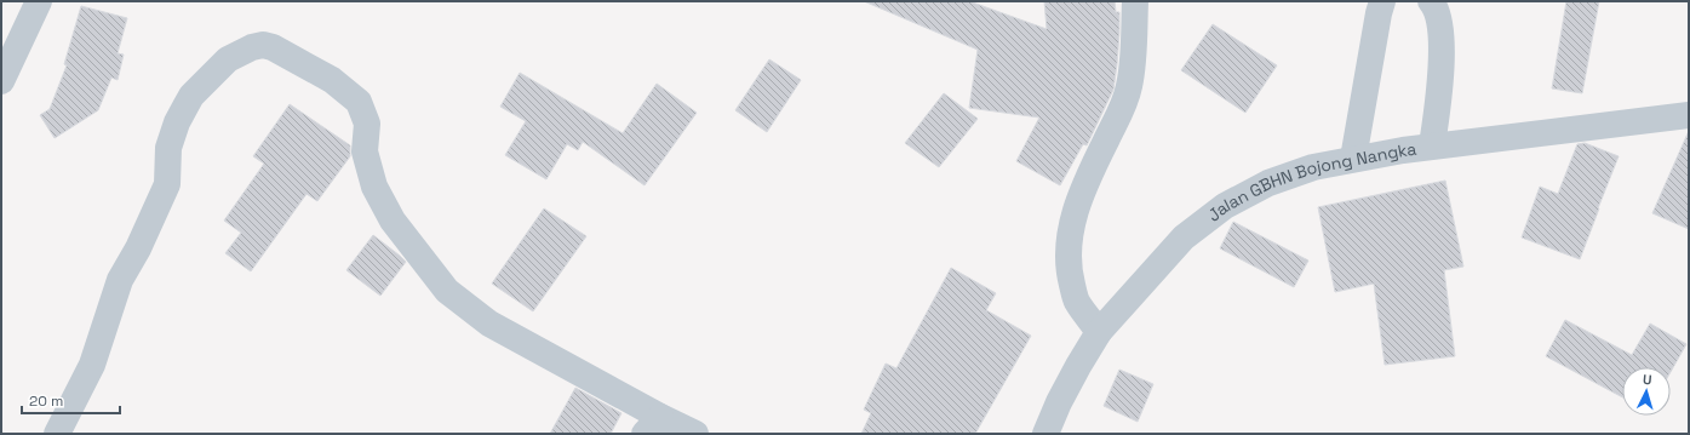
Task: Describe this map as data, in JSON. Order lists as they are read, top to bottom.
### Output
{
  "streets": {
    "street": ["Jalan GBHN Bojong Nangka"]
  },
  "scale_bar": "20 m",
  "north": "top"
}
